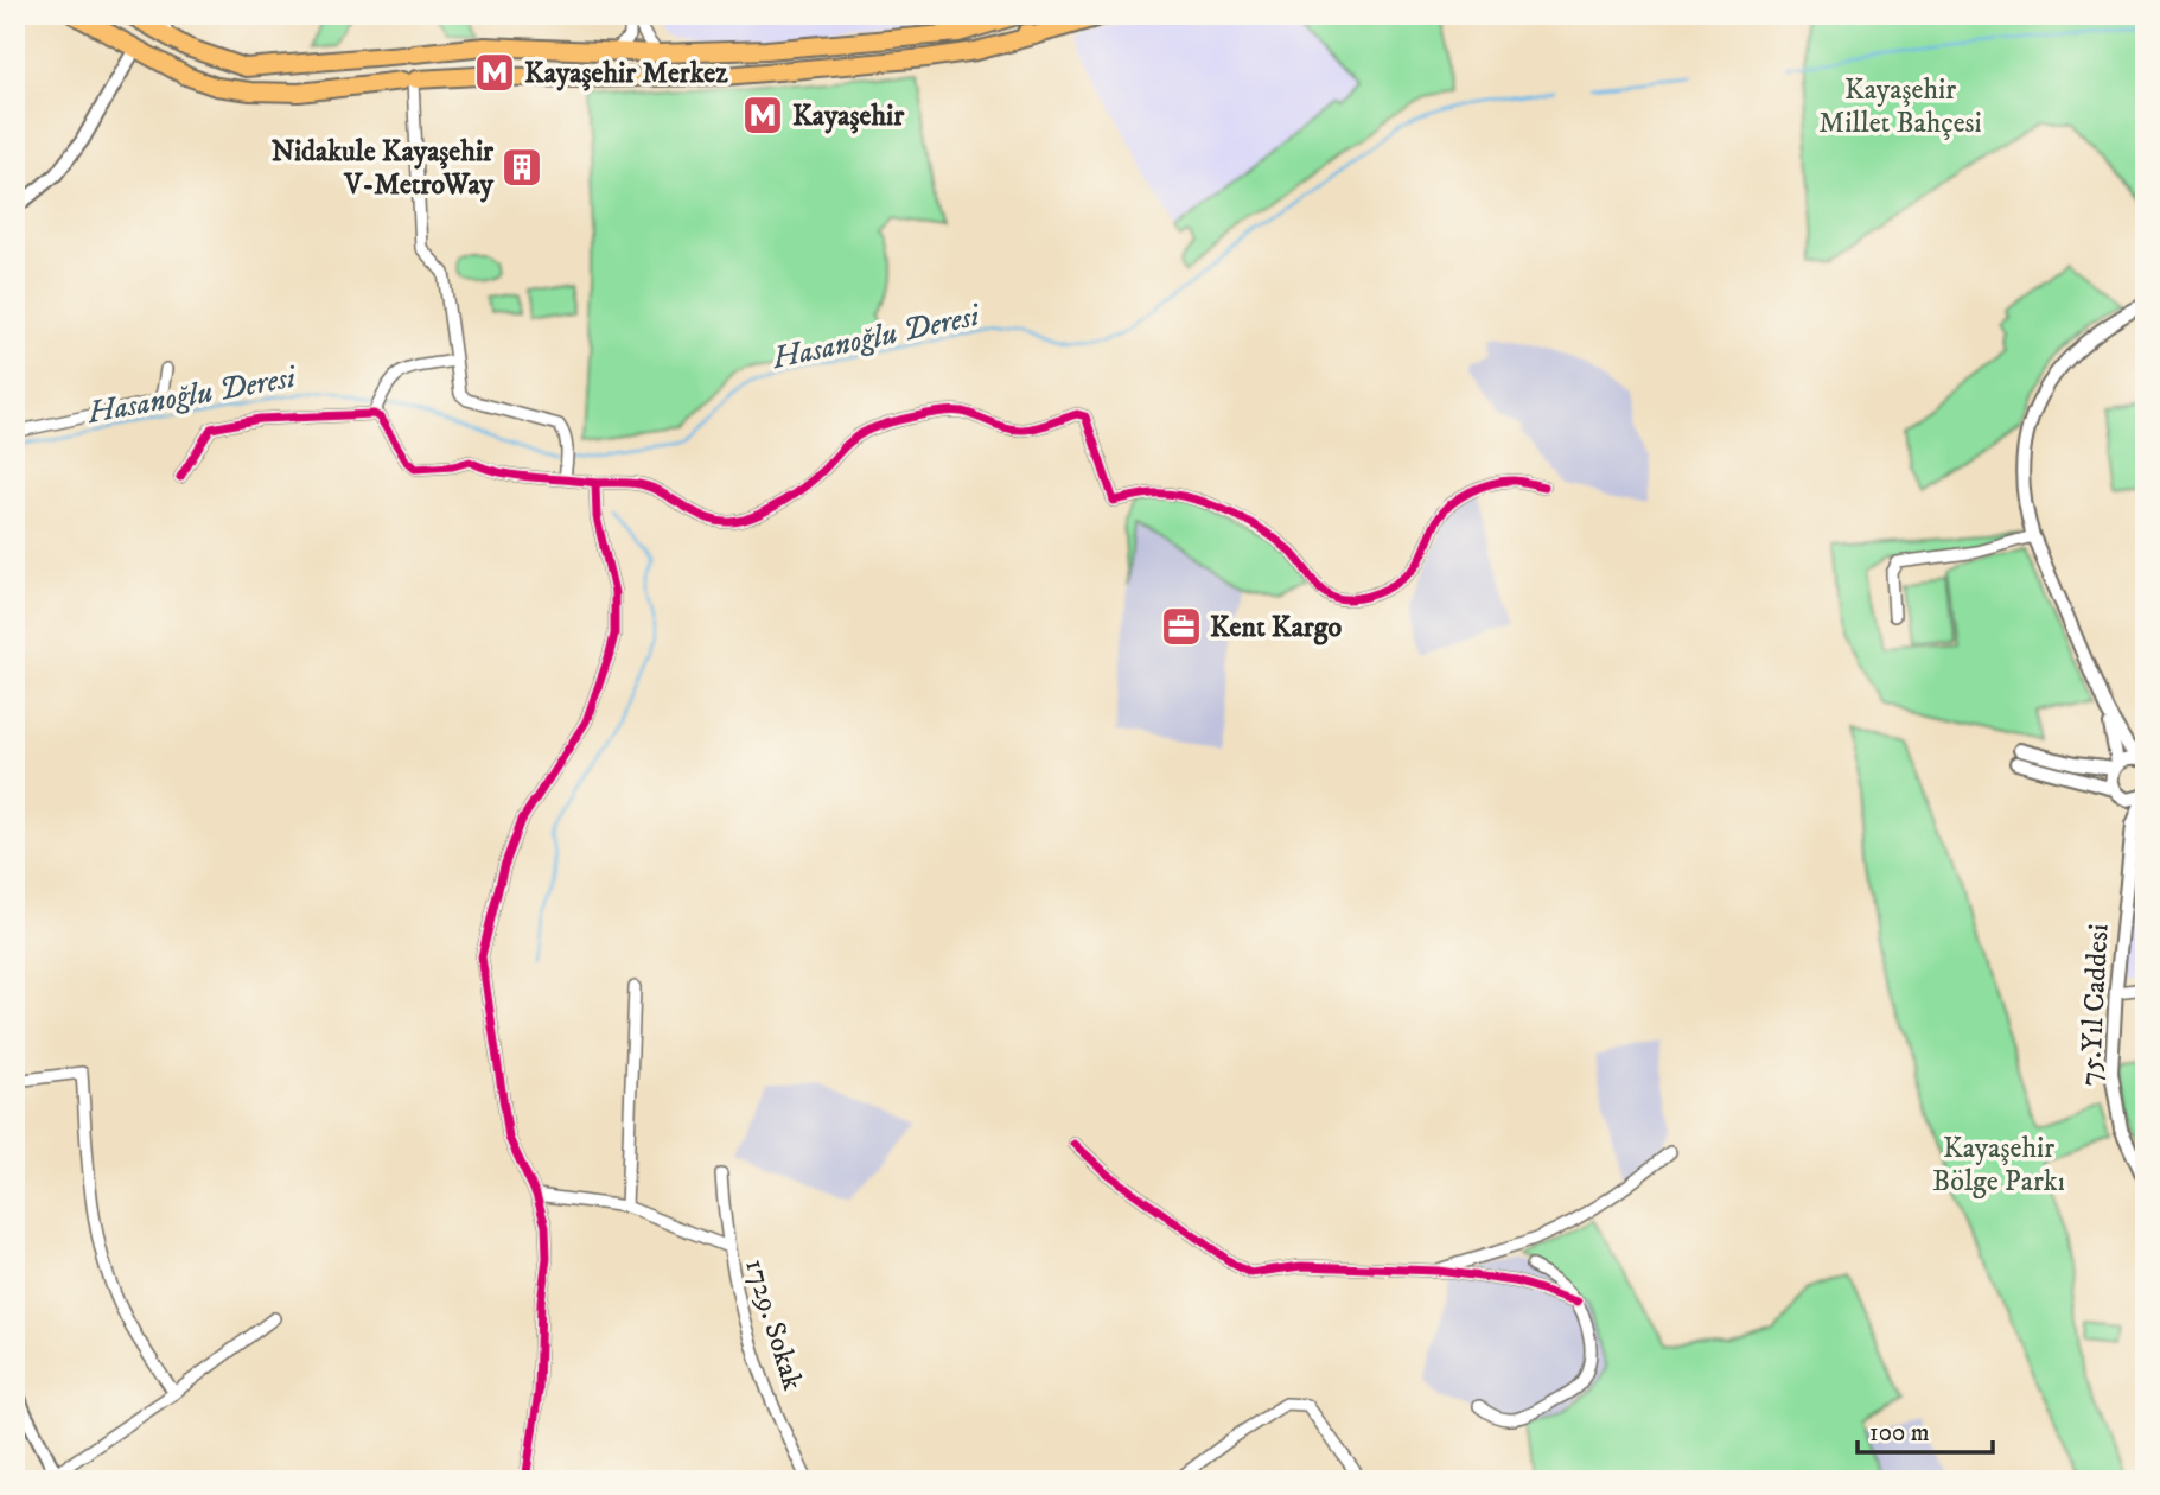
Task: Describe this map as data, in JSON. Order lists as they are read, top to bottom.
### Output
{
  "streets": {
    "street": ["75.Yıl Caddesi", "1729. Sokak"]
  },
  "water": ["Hasanoğlu Deresi"],
  "parks": ["Kayaşehir Millet Bahçesi", "Kayaşehir Bölge Parkı"],
  "places": {
    "metro station": ["Kayaşehir Merkez", "Kayaşehir"],
    "building": ["Nidakule Kayaşehir V-MetroWay"],
    "office": ["Kent Kargo"]
  },
  "scale_bar": "100 m"
}
